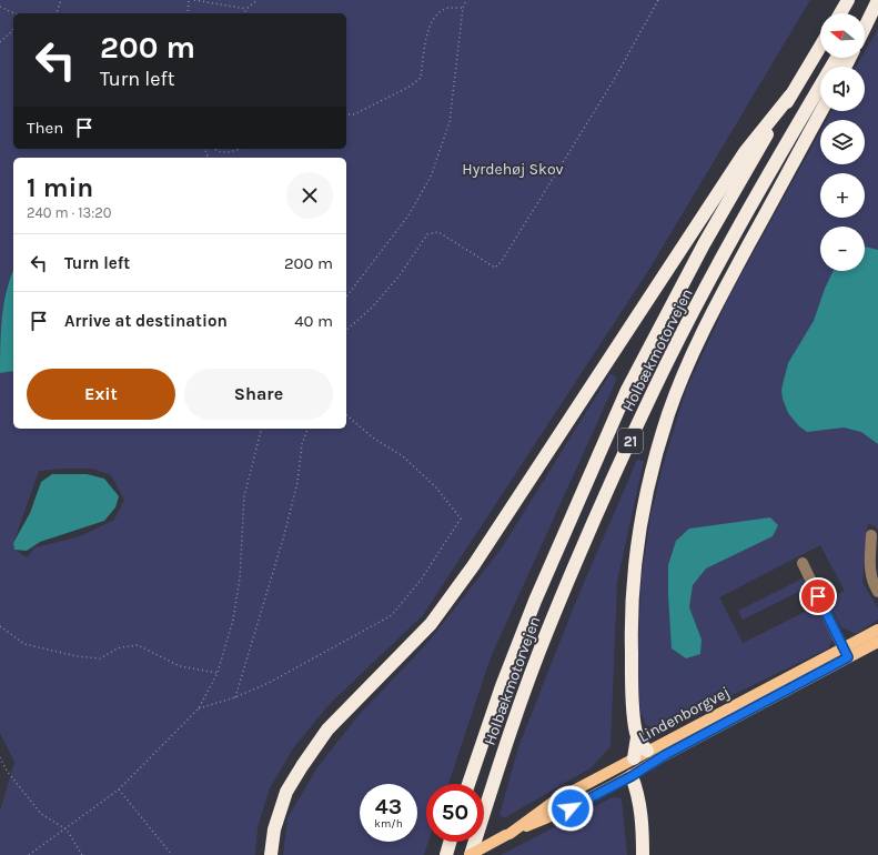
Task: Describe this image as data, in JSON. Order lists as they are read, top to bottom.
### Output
{
  "streets": {
    "highway": ["Holbækmotorvejen", "21"],
    "main road": ["Lindenborgvej"]
  },
  "crossings": [
    ["Holbækmotorvejen", "Lindenborgvej"]
  ],
  "parks": ["Hyrdehøj Skov"],
  "north": "left",
  "page": {
    "map_buttons": ["+", "−"],
    "turn": ["200 m", "Turn left"],
    "then": "Then",
    "heading": ["1 min", "240 m · 13:20"],
    "list": [
      {
        "name": "Turn left",
        "value": "200 m"
      },
      {
        "name": "Arrive at destination",
        "value": "40 m"
      }
    ],
    "buttons": ["Exit", "Share"],
    "speed": "43 km/h",
    "limit": "50"
  }
}
